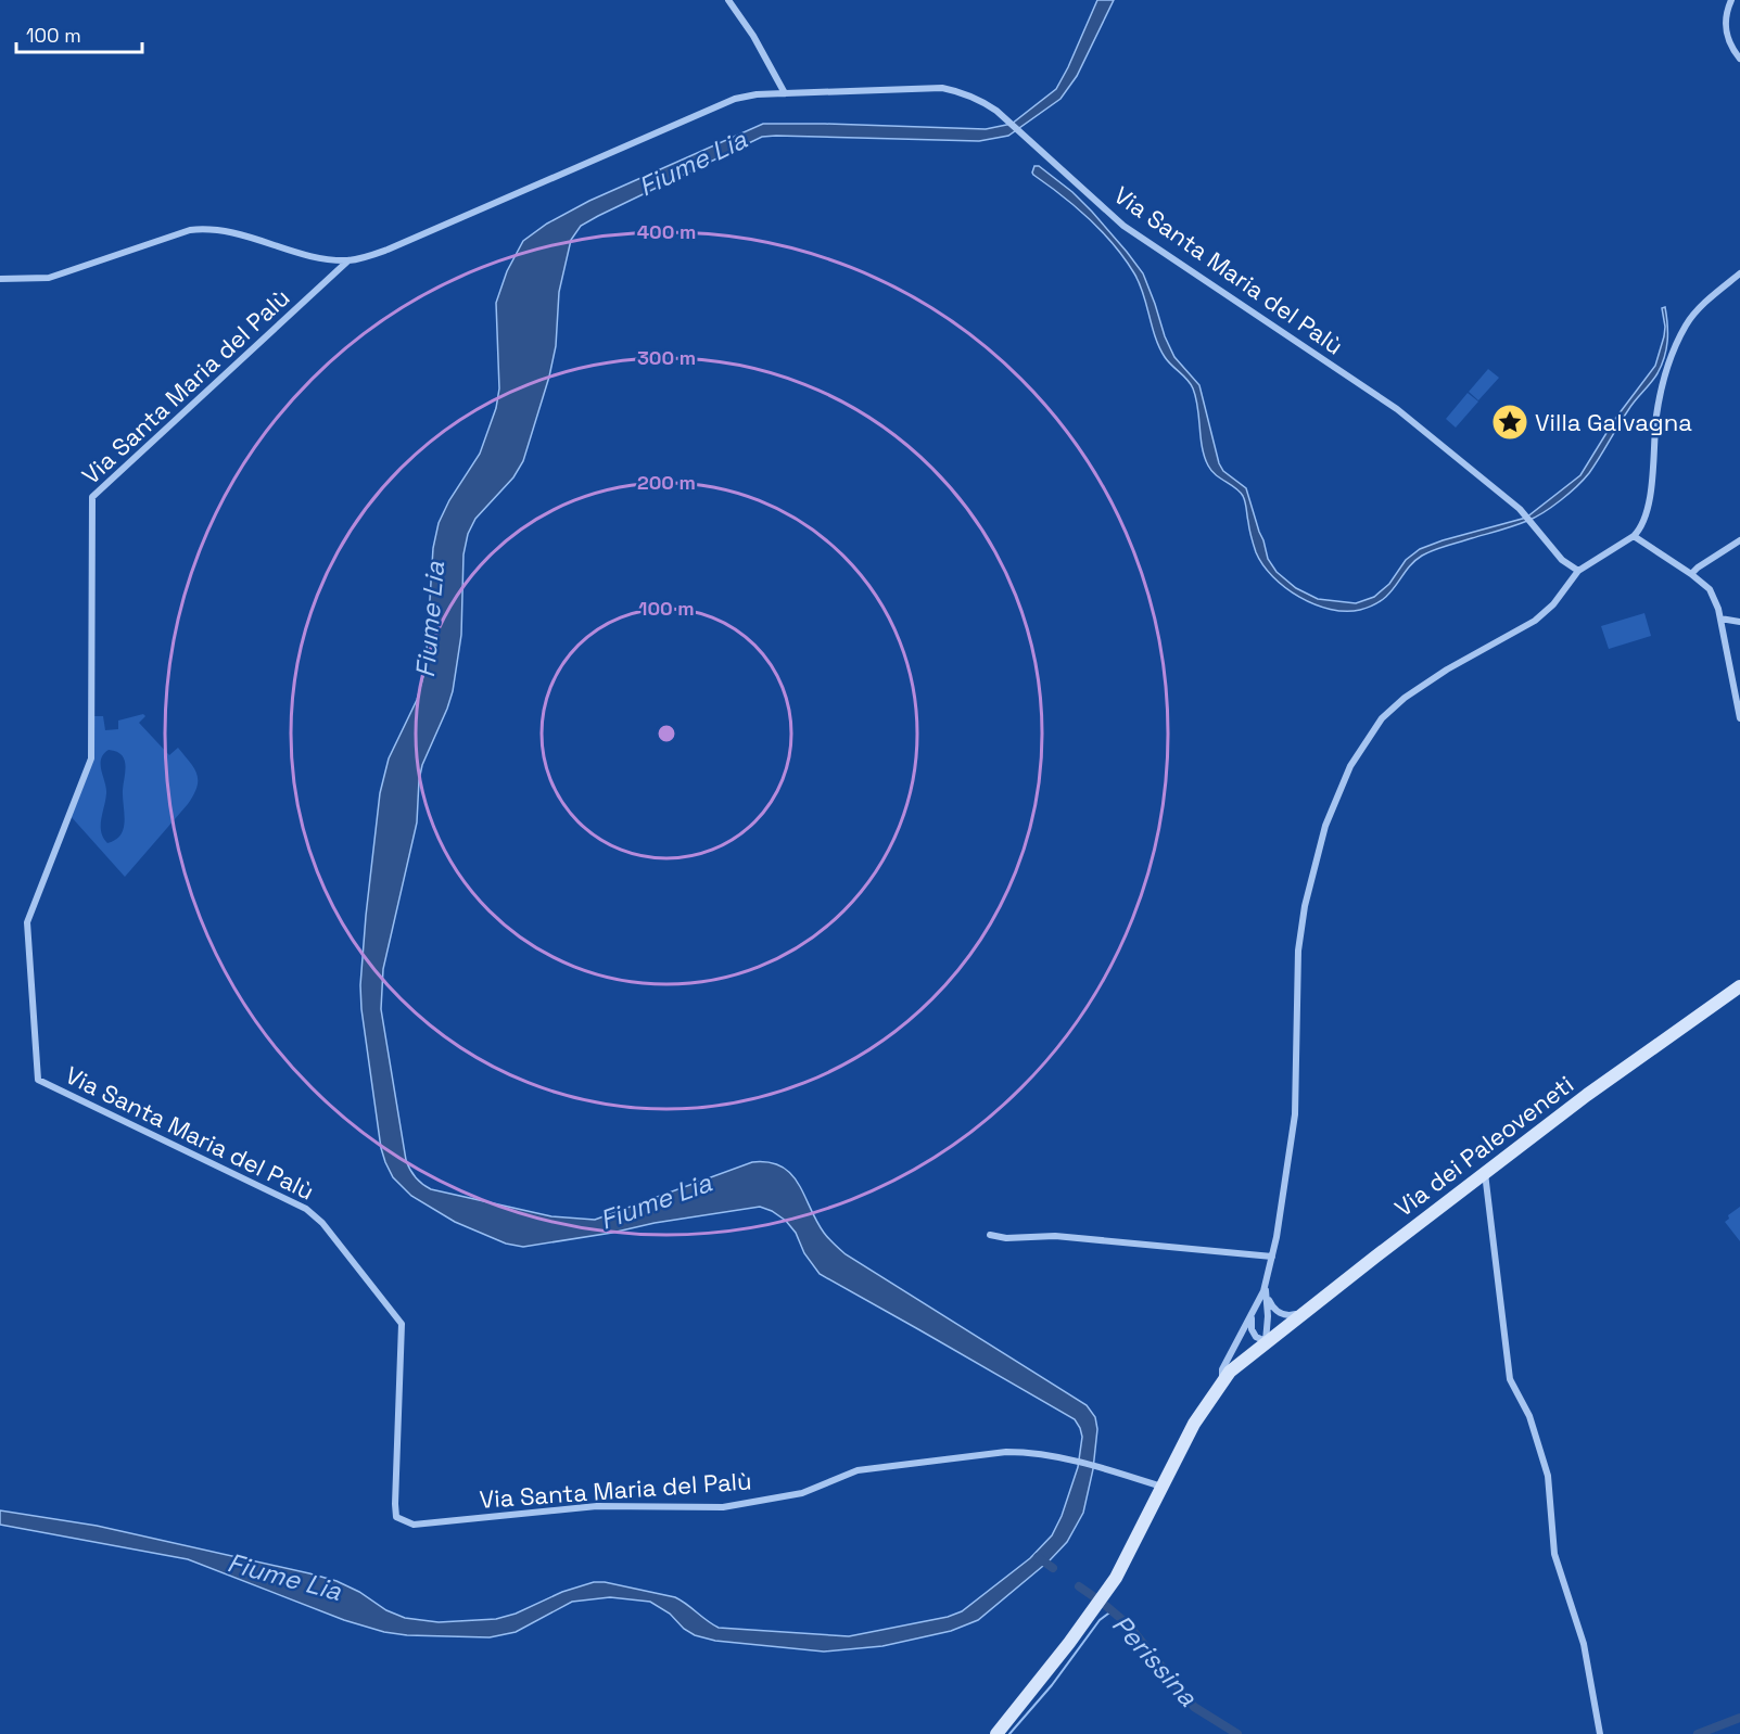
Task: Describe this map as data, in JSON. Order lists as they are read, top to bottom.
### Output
{
  "streets": {
    "main road": ["Via dei Paleoveneti"],
    "street": ["Via Santa Maria del Palù"]
  },
  "crossings": [
    ["Via Santa Maria del Palù", "Via dei Paleoveneti"]
  ],
  "water": ["Fiume Lia", "Perissina"],
  "places": {
    "place": ["Villa Galvagna"]
  },
  "scale_bar": "100 m",
  "rings": [
    "400 m",
    "300 m",
    "200 m",
    "100 m"
  ]
}
